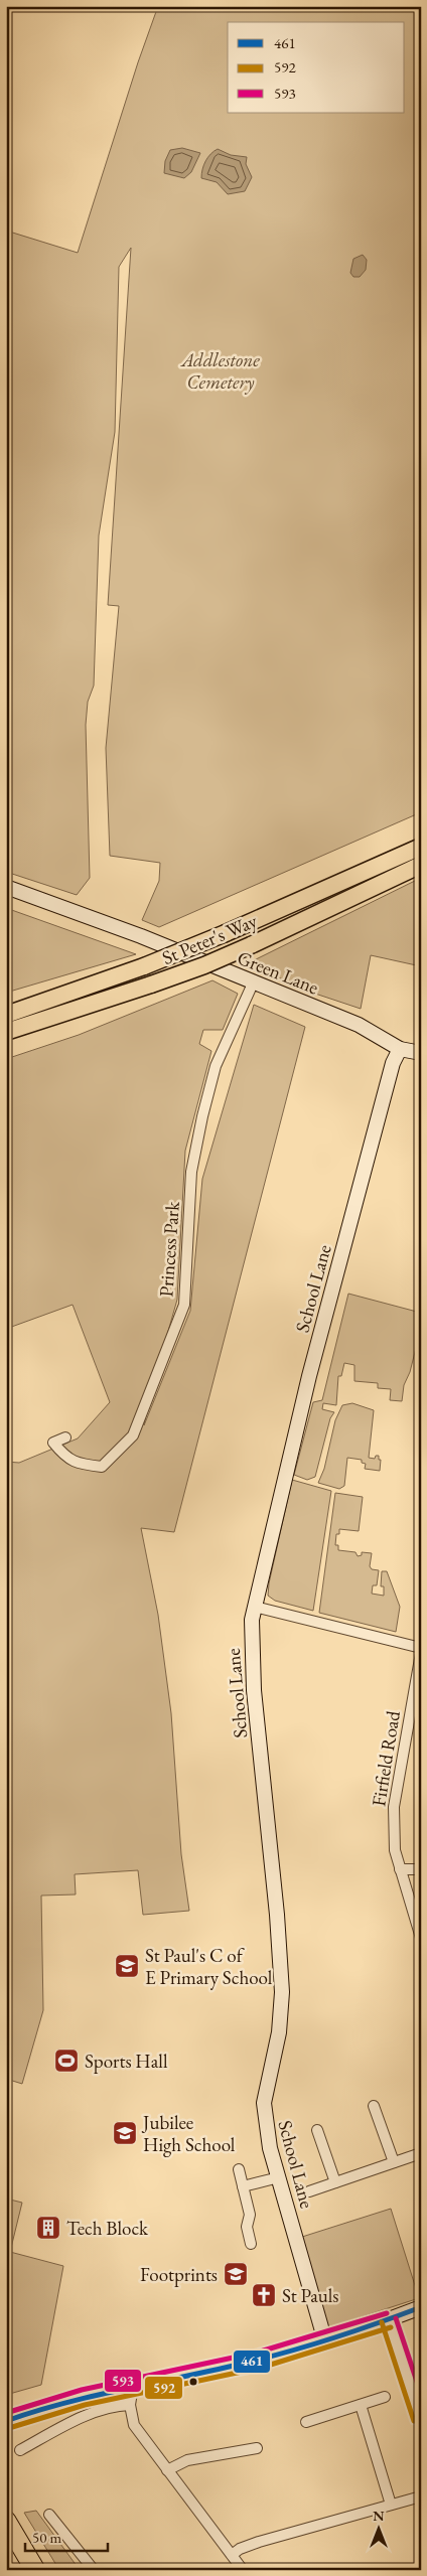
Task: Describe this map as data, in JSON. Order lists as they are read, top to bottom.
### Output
{
  "streets": {
    "main road": ["St Peter's Way"],
    "street": [
      "Green Lane",
      "Princess Park",
      "School Lane",
      "Firfield Road"
    ]
  },
  "crossings": [
    ["Green Lane", "Princess Park"],
    ["Green Lane", "School Lane"]
  ],
  "parks": ["Addlestone Cemetery"],
  "places": {
    "school or university": ["St Paul's C of E Primary School", "Jubilee High School", "Footprints"],
    "sports": ["Sports Hall"],
    "building": ["Tech Block"],
    "church": ["St Pauls"]
  },
  "lines": ["transit line 461", "transit line 593", "transit line 592"],
  "legend": ["461", "592", "593"],
  "scale_bar": "50 m",
  "north": "top"
}
